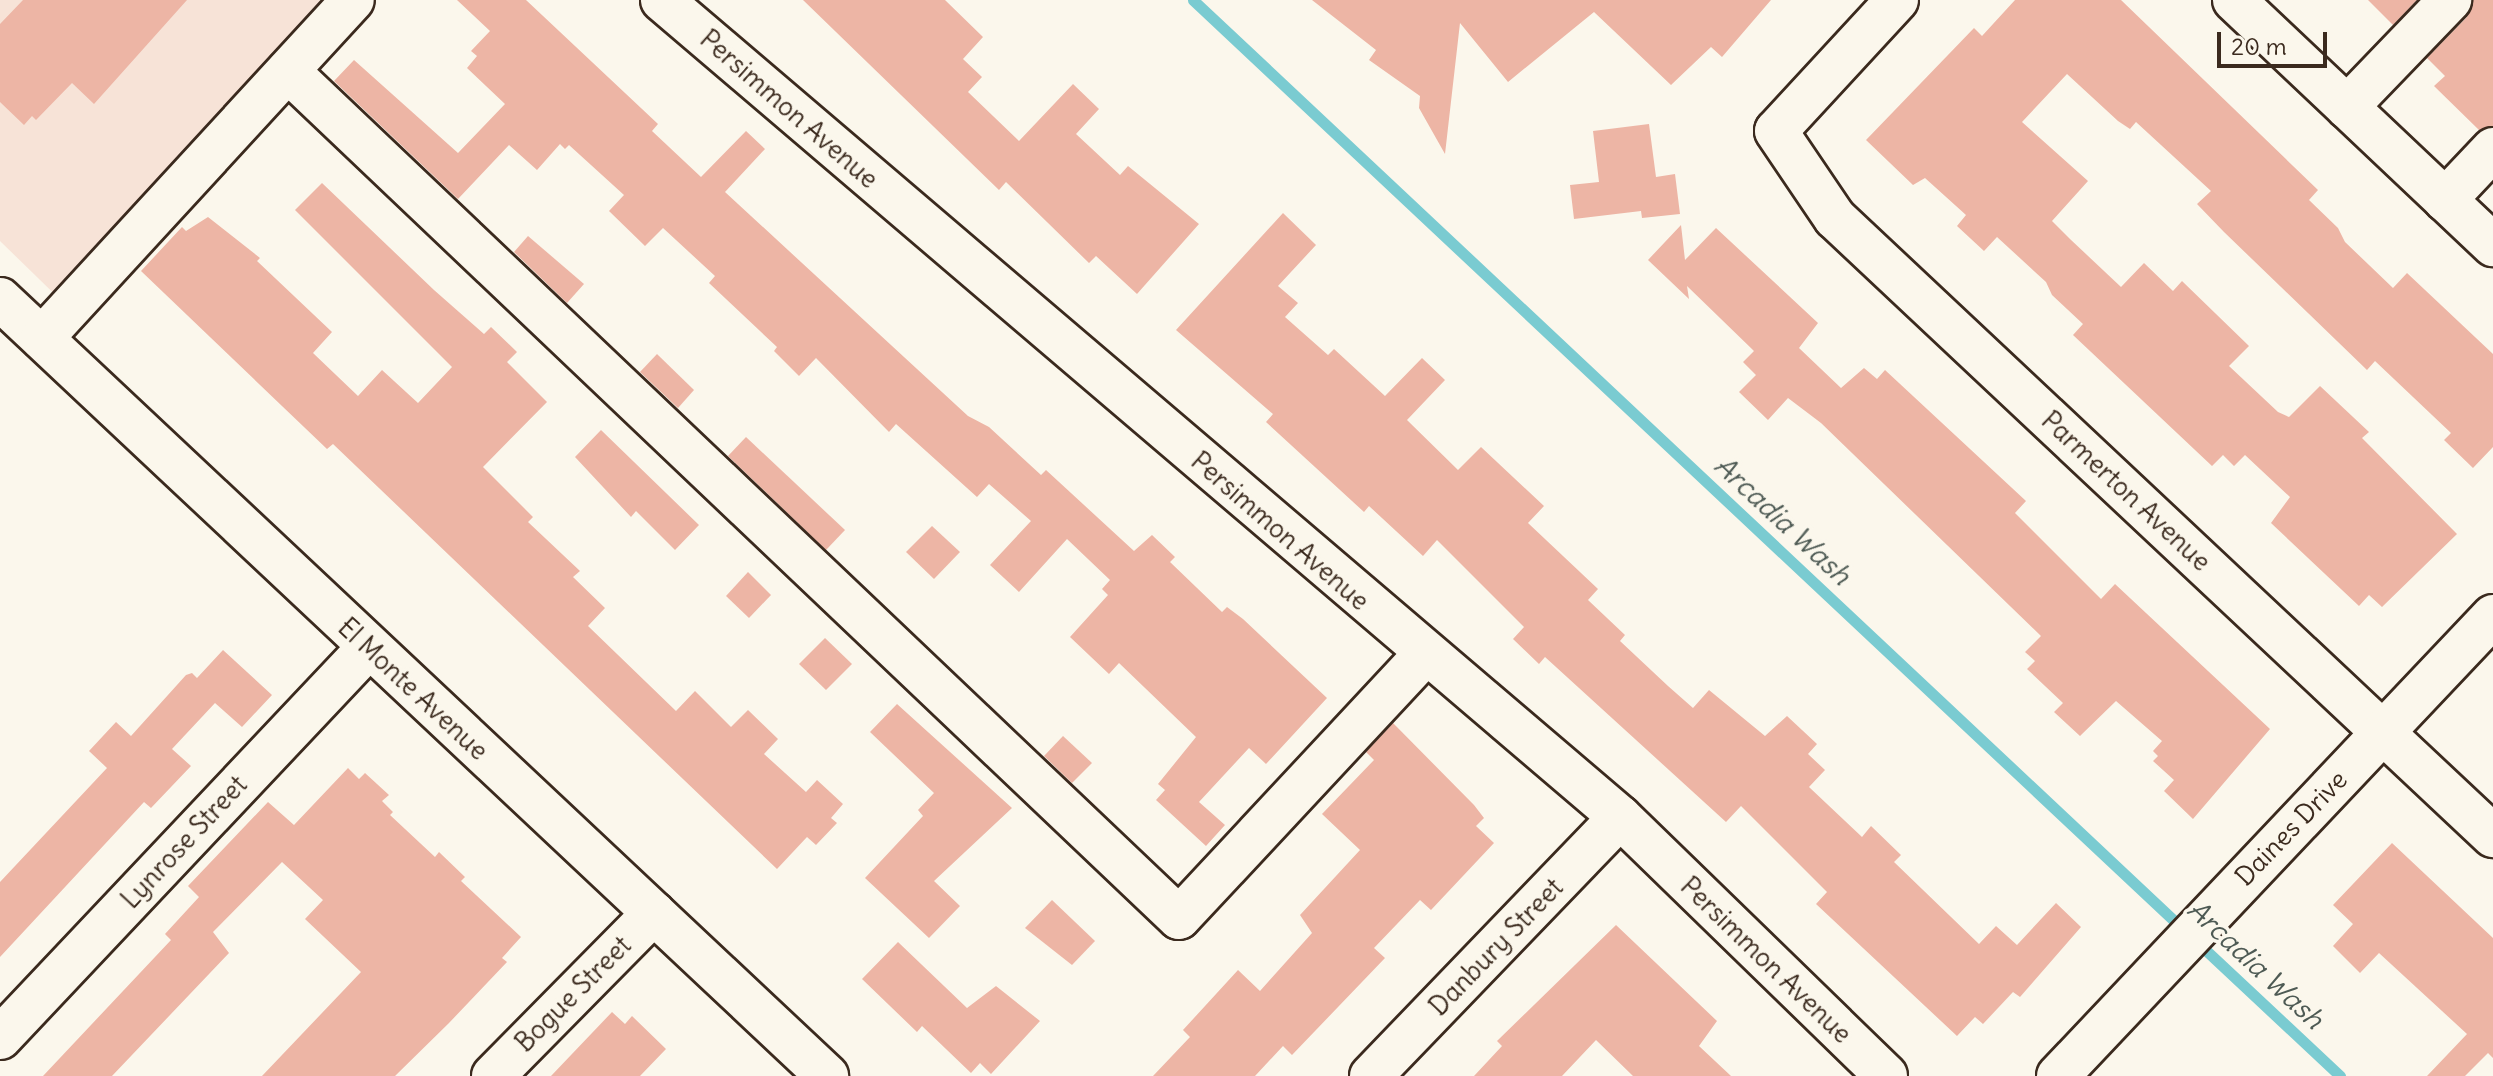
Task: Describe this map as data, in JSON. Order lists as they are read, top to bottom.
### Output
{
  "streets": {
    "street": [
      "Persimmon Avenue",
      "Parmerton Avenue",
      "El Monte Avenue",
      "Daines Drive",
      "Lynrose Street",
      "Danbury Street",
      "Bogue Street"
    ]
  },
  "crossings": [
    ["Persimmon Avenue", "Danbury Street"],
    ["Parmerton Avenue", "Daines Drive"],
    ["El Monte Avenue", "Lynrose Street"],
    ["El Monte Avenue", "Bogue Street"]
  ],
  "water": ["Arcadia Wash"],
  "scale_bar": "20 m"
}
